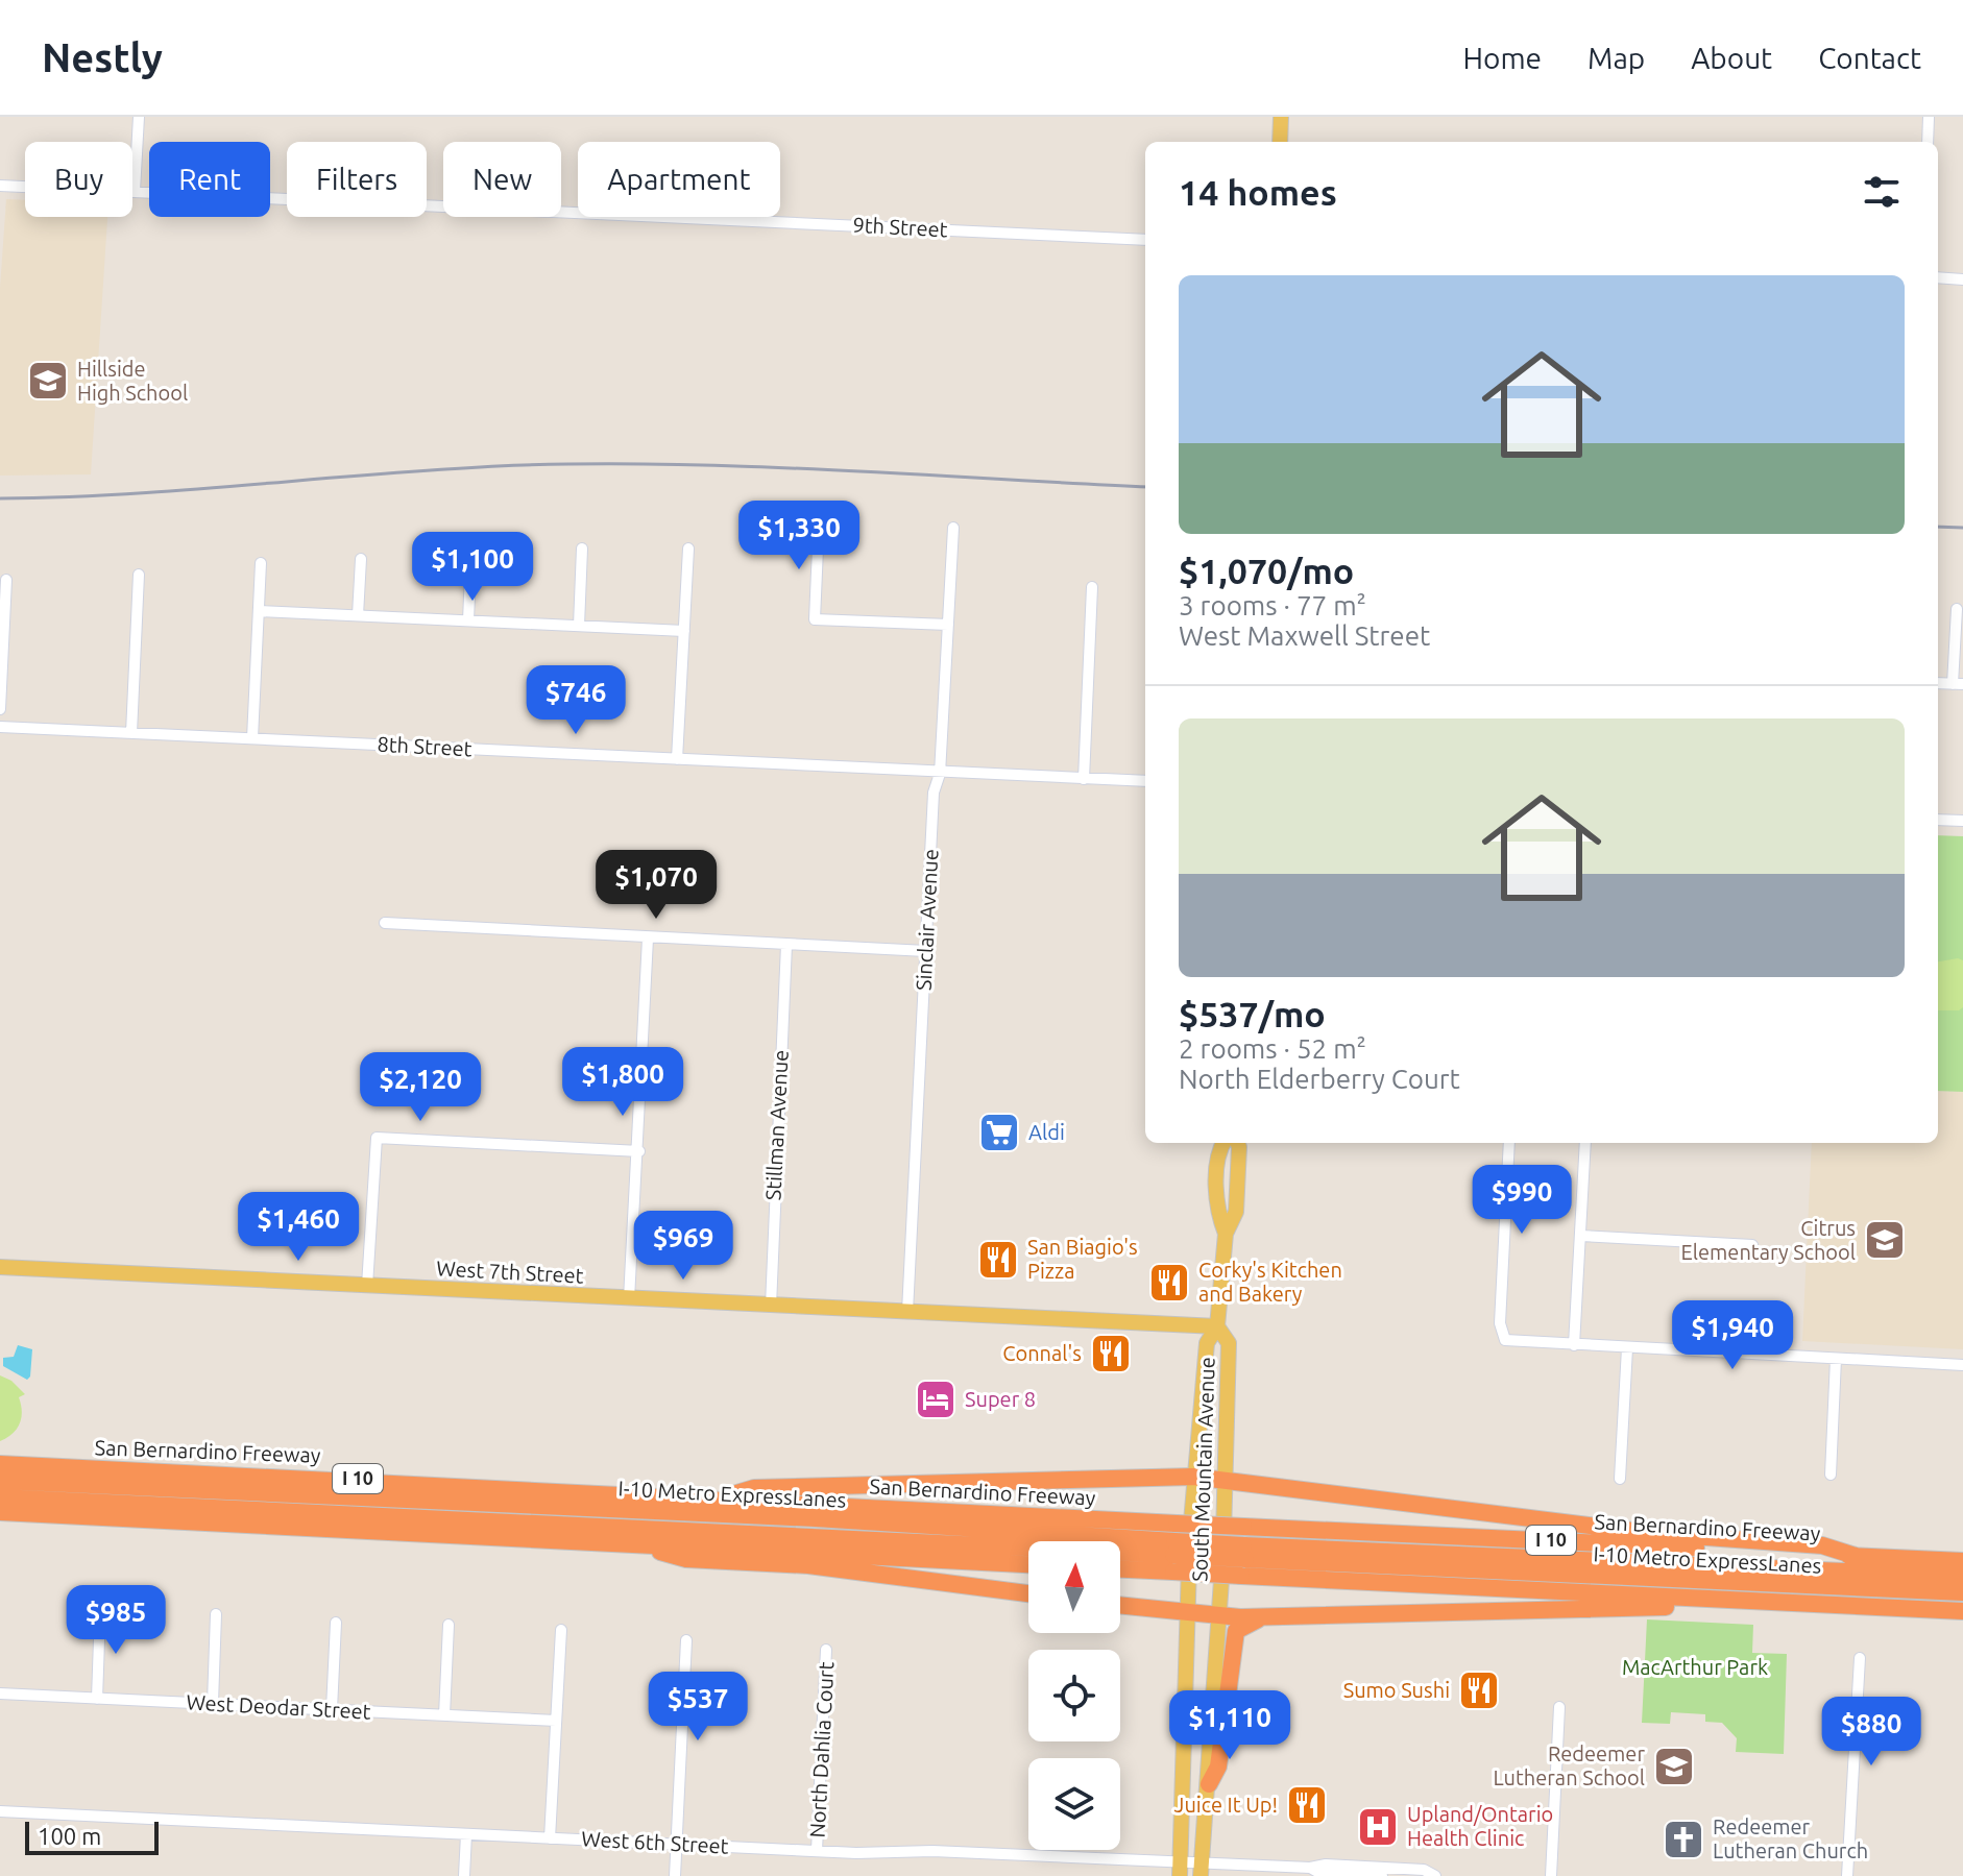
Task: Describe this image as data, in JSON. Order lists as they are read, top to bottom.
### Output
{
  "streets": {
    "highway": ["San Bernardino Freeway", "I 10", "I-10 Metro ExpressLanes"],
    "main road": ["West 7th Street", "South Mountain Avenue"],
    "street": [
      "9th Street",
      "8th Street",
      "Sinclair Avenue",
      "Stillman Avenue",
      "West Deodar Street",
      "North Dahlia Court",
      "West 6th Street"
    ]
  },
  "crossings": [
    ["8th Street", "Sinclair Avenue"],
    ["Sinclair Avenue", "West 7th Street"],
    ["Stillman Avenue", "West 7th Street"],
    ["West 7th Street", "South Mountain Avenue"],
    ["San Bernardino Freeway", "I-10 Metro ExpressLanes"],
    ["South Mountain Avenue", "West 6th Street"],
    ["North Dahlia Court", "West 6th Street"]
  ],
  "parks": ["MacArthur Park"],
  "places": {
    "school or university": ["Hillside High School", "Citrus Elementary School", "Redeemer Lutheran School"],
    "supermarket": ["Aldi"],
    "restaurant": [
      "San Biagio's Pizza",
      "Corky's Kitchen and Bakery",
      "Connal's",
      "Sumo Sushi",
      "Juice It Up!"
    ],
    "hotel": ["Super 8"],
    "hospital": ["Upland/Ontario Health Clinic"],
    "church": ["Redeemer Lutheran Church"]
  },
  "scale_bar": "100 m",
  "north": "top",
  "page": {
    "header": "Nestly",
    "nav": [
      "Home",
      "Map",
      "About",
      "Contact"
    ],
    "chip": [
      "Buy",
      "Rent",
      "Filters",
      "New",
      "Apartment"
    ],
    "heading": "14 homes",
    "list": [
      {
        "name": "$1,070/mo",
        "note": "3 rooms · 77 m² · West Maxwell Street"
      },
      {
        "name": "$537/mo",
        "note": "2 rooms · 52 m² · North Elderberry Court"
      }
    ],
    "price": [
      "$1,330",
      "$1,100",
      "$746",
      "$1,070",
      "$1,800",
      "$2,120",
      "$990",
      "$1,460",
      "$969",
      "$1,940",
      "$985",
      "$537",
      "$1,110",
      "$880"
    ],
    "scale": "100 m"
  }
}
